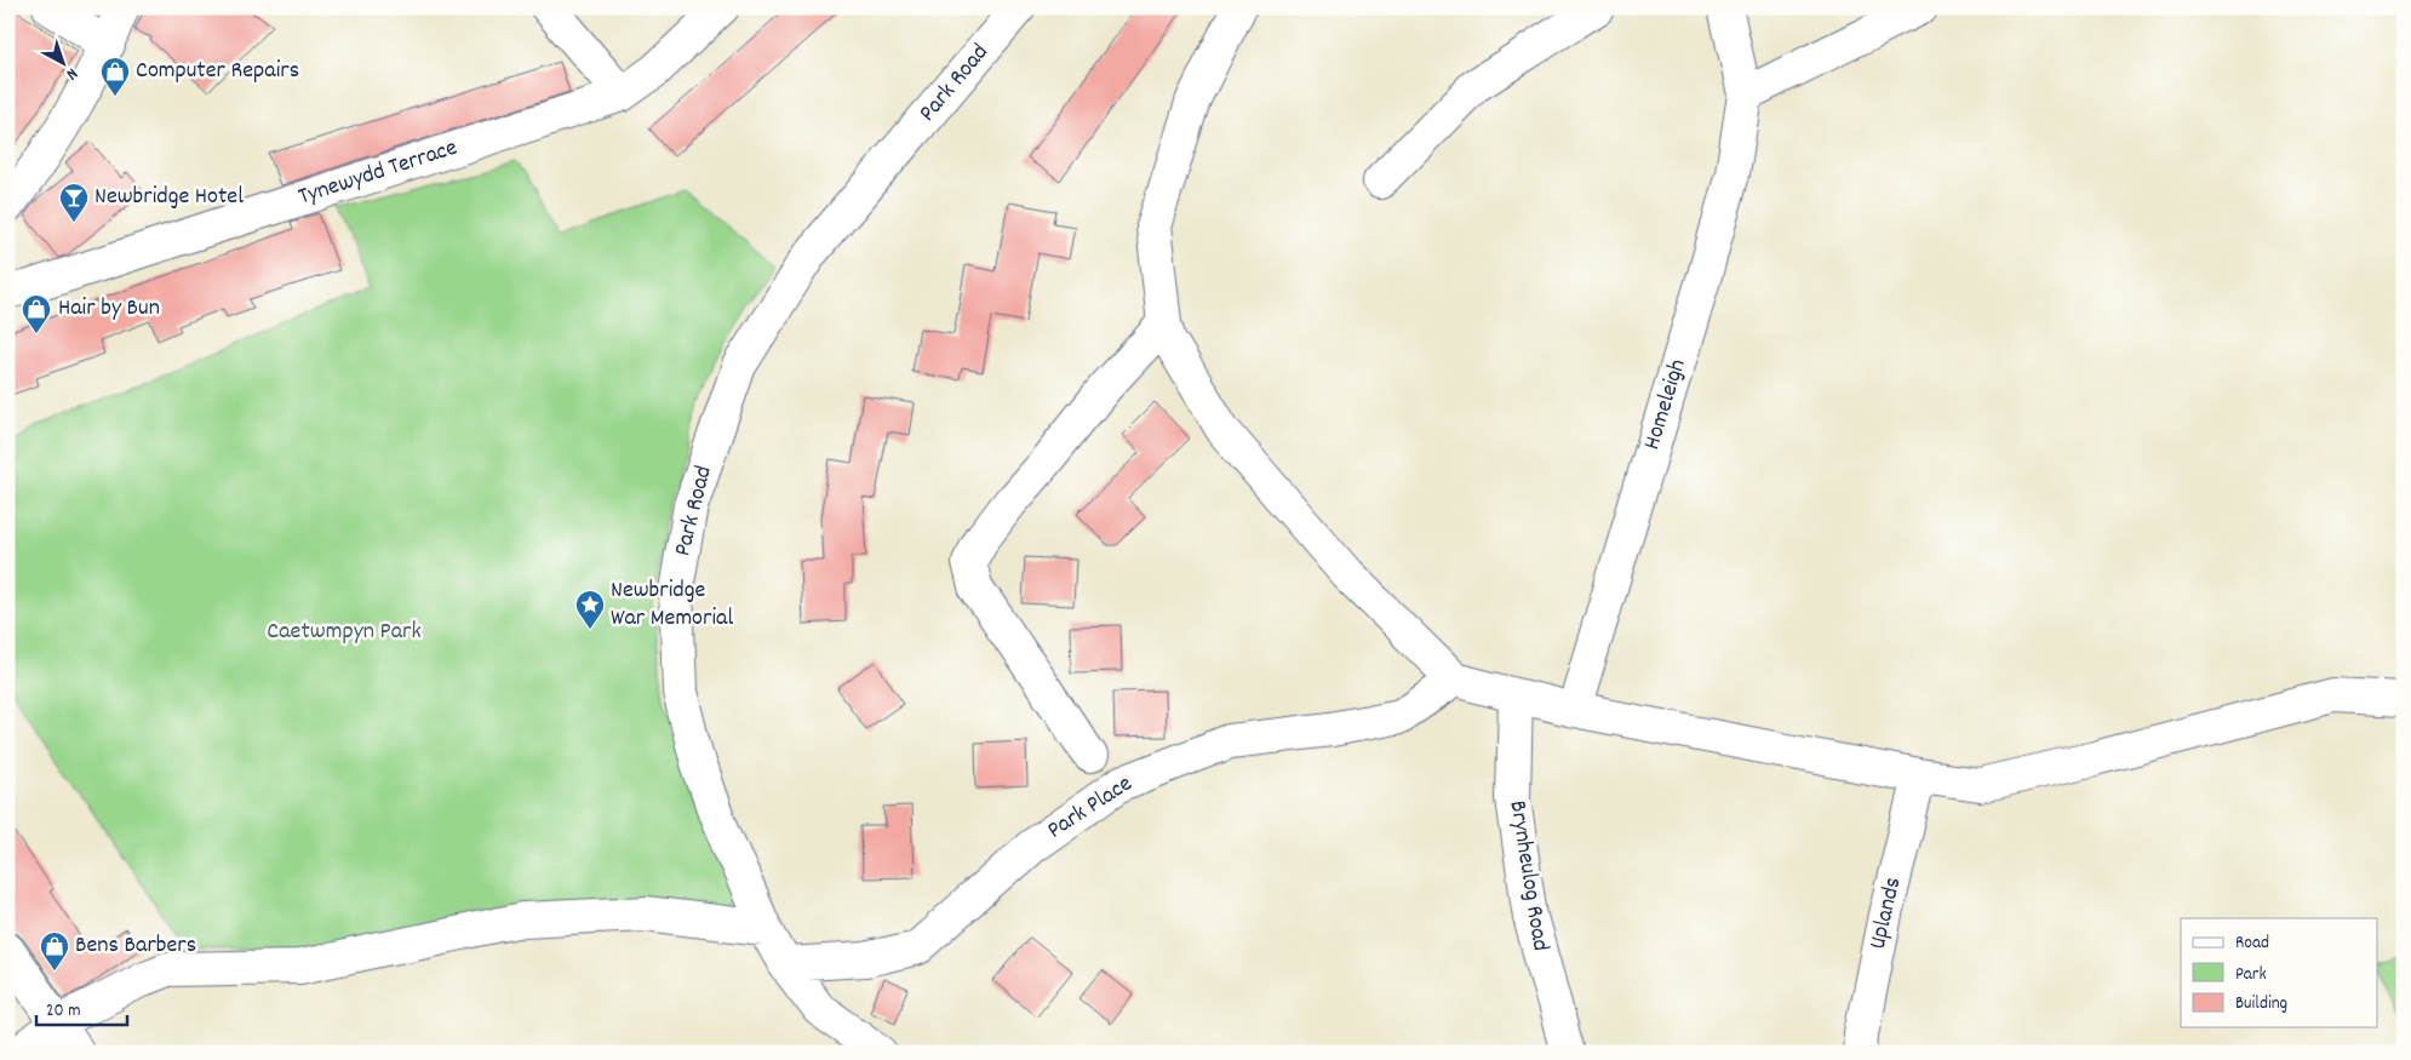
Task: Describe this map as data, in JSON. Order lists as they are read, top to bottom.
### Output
{
  "streets": {
    "street": [
      "Park Road",
      "Tynewydd Terrace",
      "Homeleigh",
      "Park Place",
      "Brynheulog Road",
      "Uplands"
    ]
  },
  "crossings": [
    ["Park Road", "Park Place"]
  ],
  "parks": ["Caetwmpyn Park"],
  "places": {
    "shop": ["Computer Repairs", "Hair by Bun", "Bens Barbers"],
    "bar": ["Newbridge Hotel"],
    "place": ["Newbridge War Memorial"]
  },
  "legend": ["Road", "Park", "Building"],
  "scale_bar": "20 m",
  "north": "bottom right"
}
